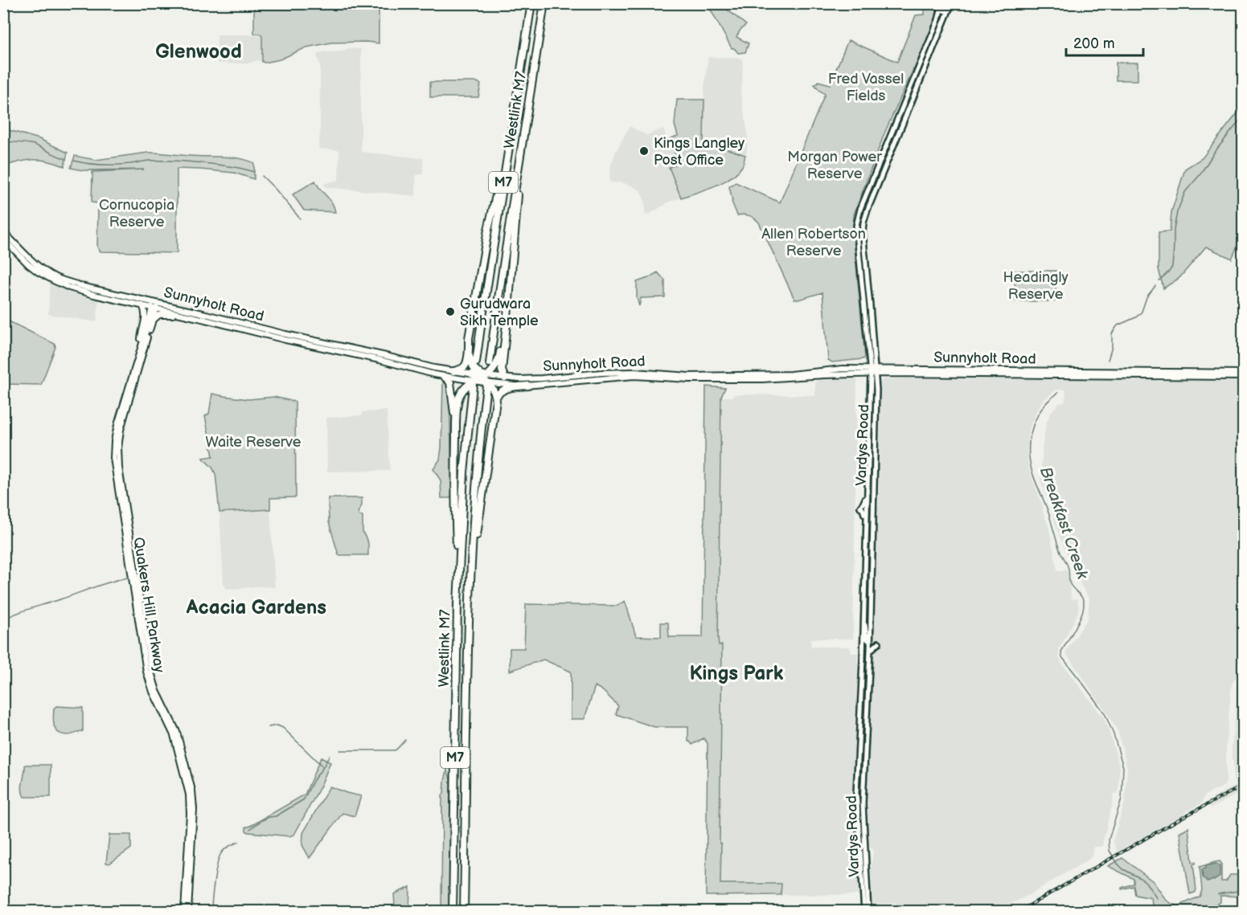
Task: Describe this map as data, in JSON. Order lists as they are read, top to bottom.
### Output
{
  "streets": {
    "highway": ["Westlink M7", "M7"],
    "main road": ["Sunnyholt Road", "Vardys Road", "Quakers Hill Parkway"]
  },
  "crossings": [
    ["Westlink M7", "M7"],
    ["Westlink M7", "Sunnyholt Road"],
    ["Sunnyholt Road", "Vardys Road"],
    ["Sunnyholt Road", "Quakers Hill Parkway"]
  ],
  "districts": ["Glenwood", "Acacia Gardens", "Kings Park"],
  "water": ["Breakfast Creek"],
  "parks": [
    "Fred Vassel Fields",
    "Morgan Power Reserve",
    "Cornucopia Reserve",
    "Allen Robertson Reserve",
    "Headingly Reserve",
    "Waite Reserve"
  ],
  "places": ["Kings Langley Post Office", "Gurudwara Sikh Temple"],
  "scale_bar": "200 m"
}
